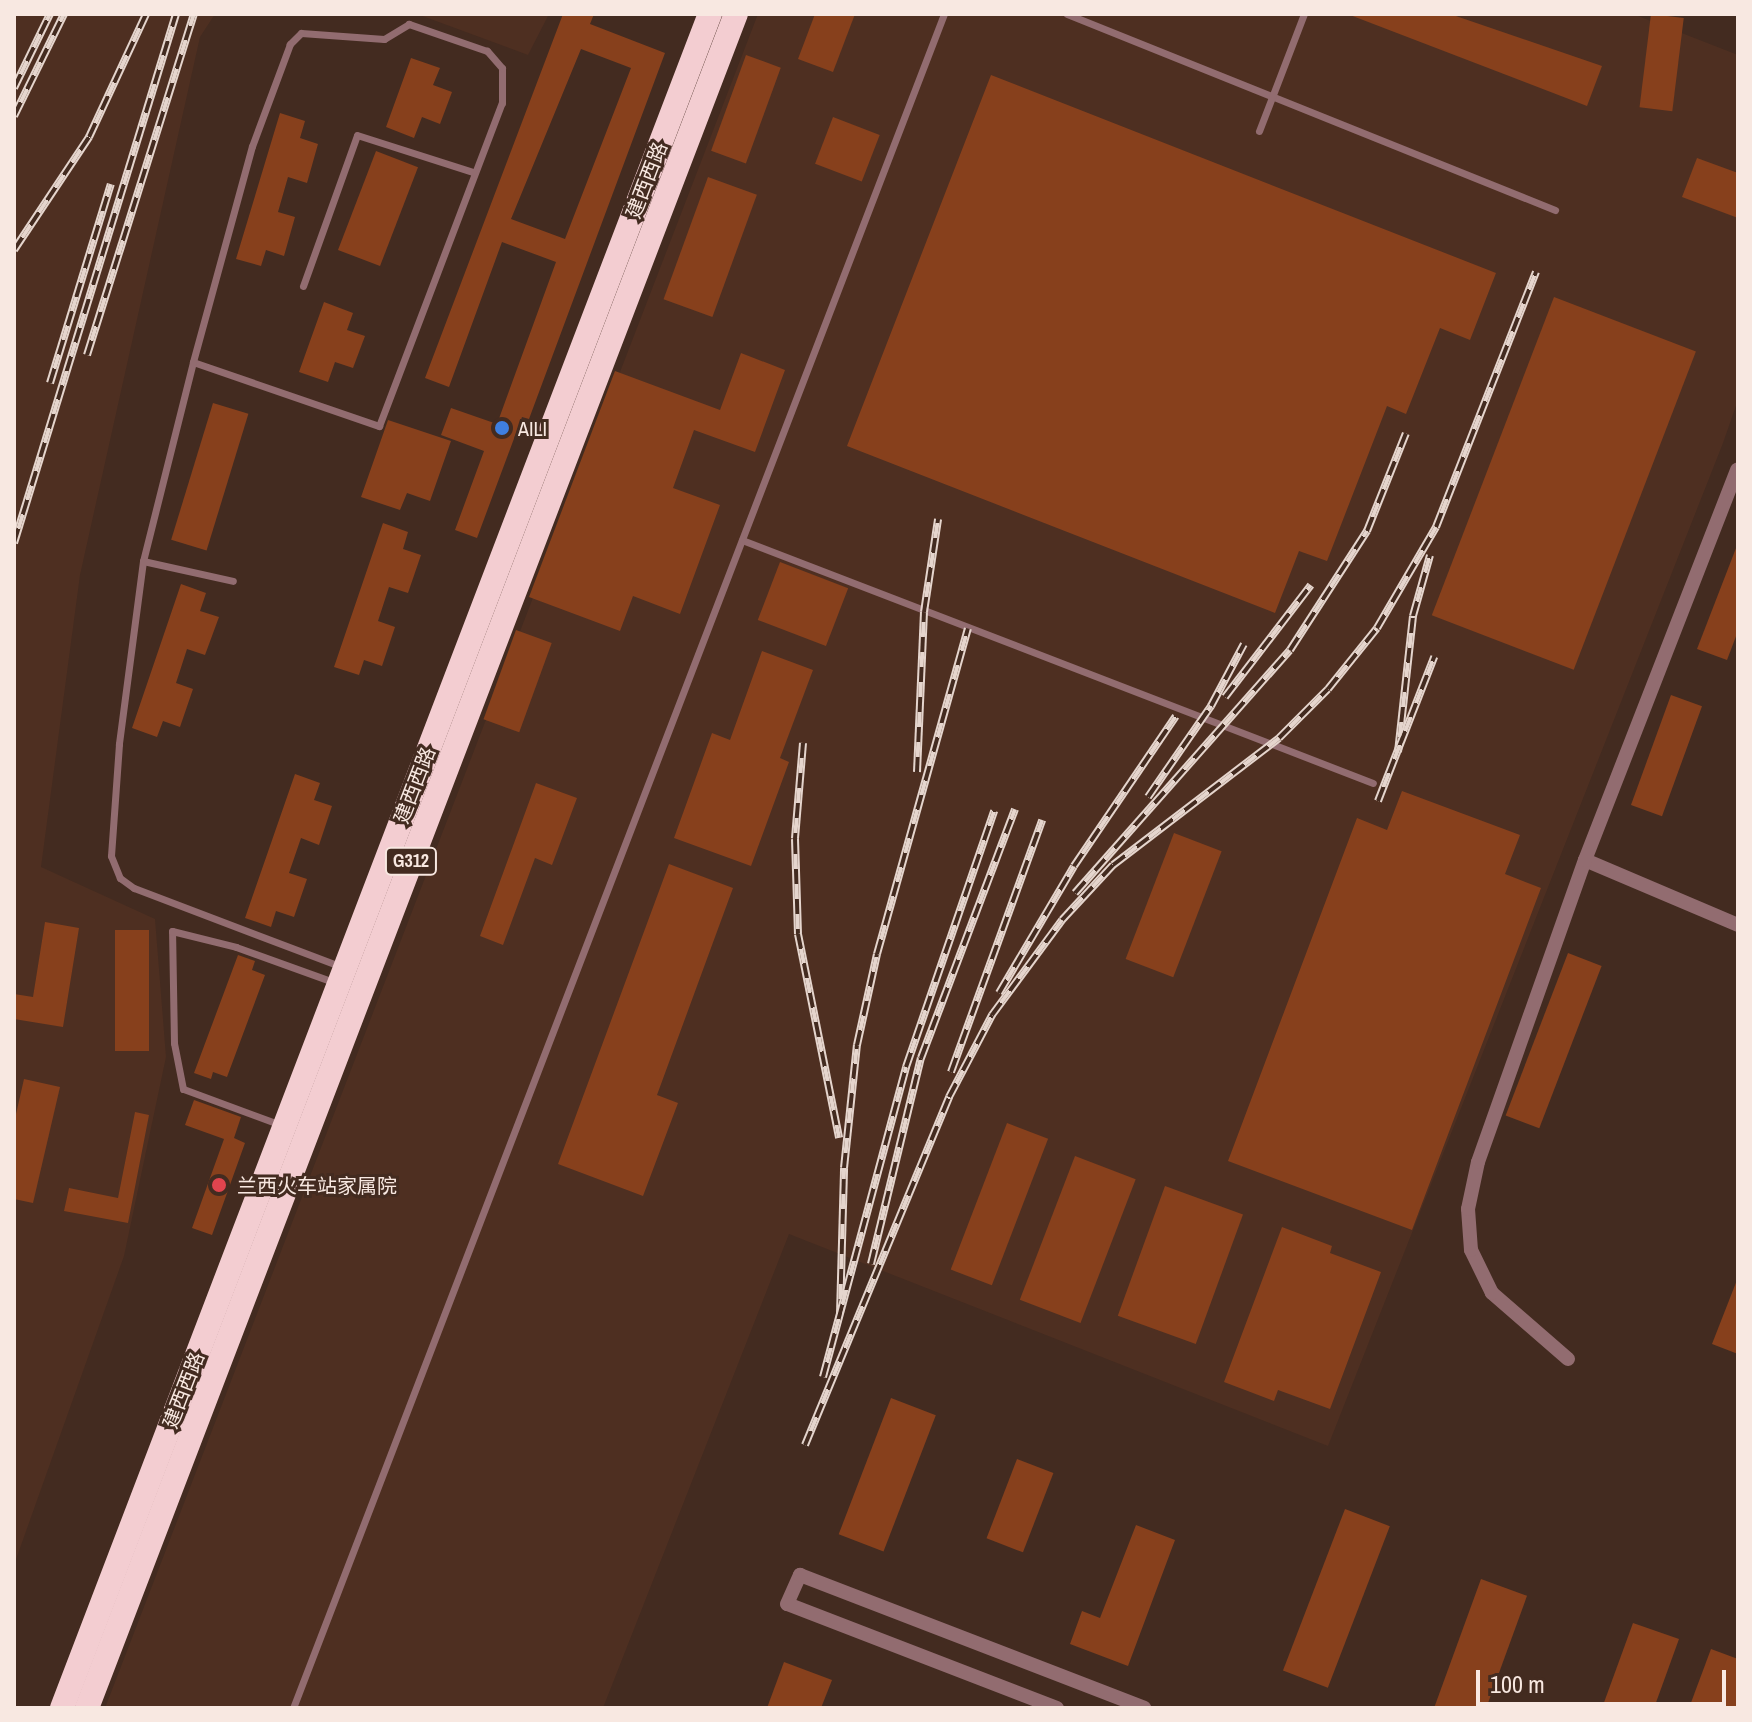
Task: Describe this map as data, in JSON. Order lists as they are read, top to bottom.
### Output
{
  "streets": {
    "highway": ["建西西路", "G312"]
  },
  "places": ["AILI", "兰西火车站家属院"],
  "scale_bar": "100 m"
}
